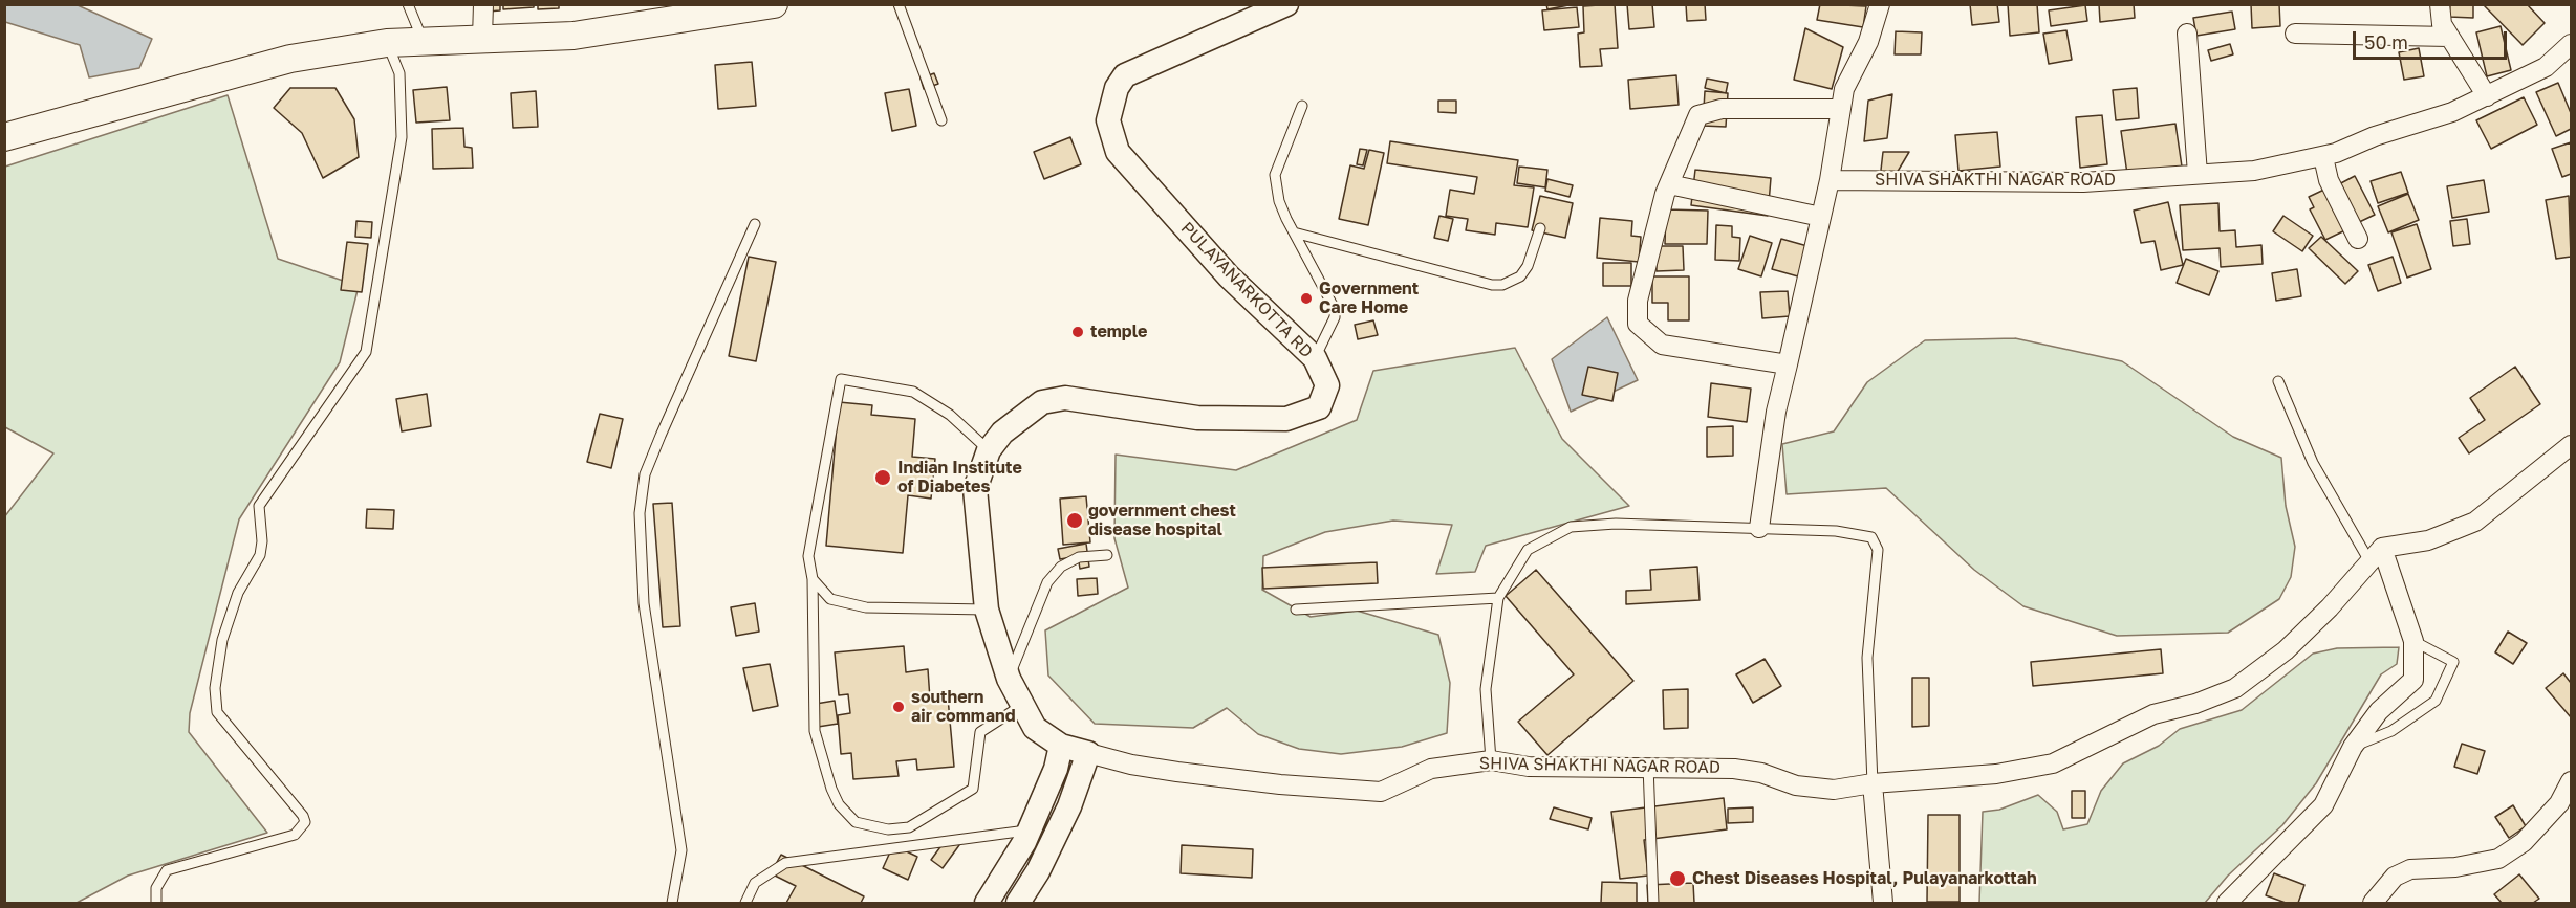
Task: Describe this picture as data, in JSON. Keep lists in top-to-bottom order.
{
  "streets": {
    "street": ["SHIVA SHAKTHI NAGAR ROAD", "PULAYANARKOTTA RD"]
  },
  "crossings": [
    ["SHIVA SHAKTHI NAGAR ROAD", "PULAYANARKOTTA RD"]
  ],
  "places": [
    "Government Care Home",
    "temple",
    "Indian Institute of Diabetes",
    "government chest disease hospital",
    "southern air command",
    "Chest Diseases Hospital, Pulayanarkottah"
  ],
  "scale_bar": "50 m"
}
